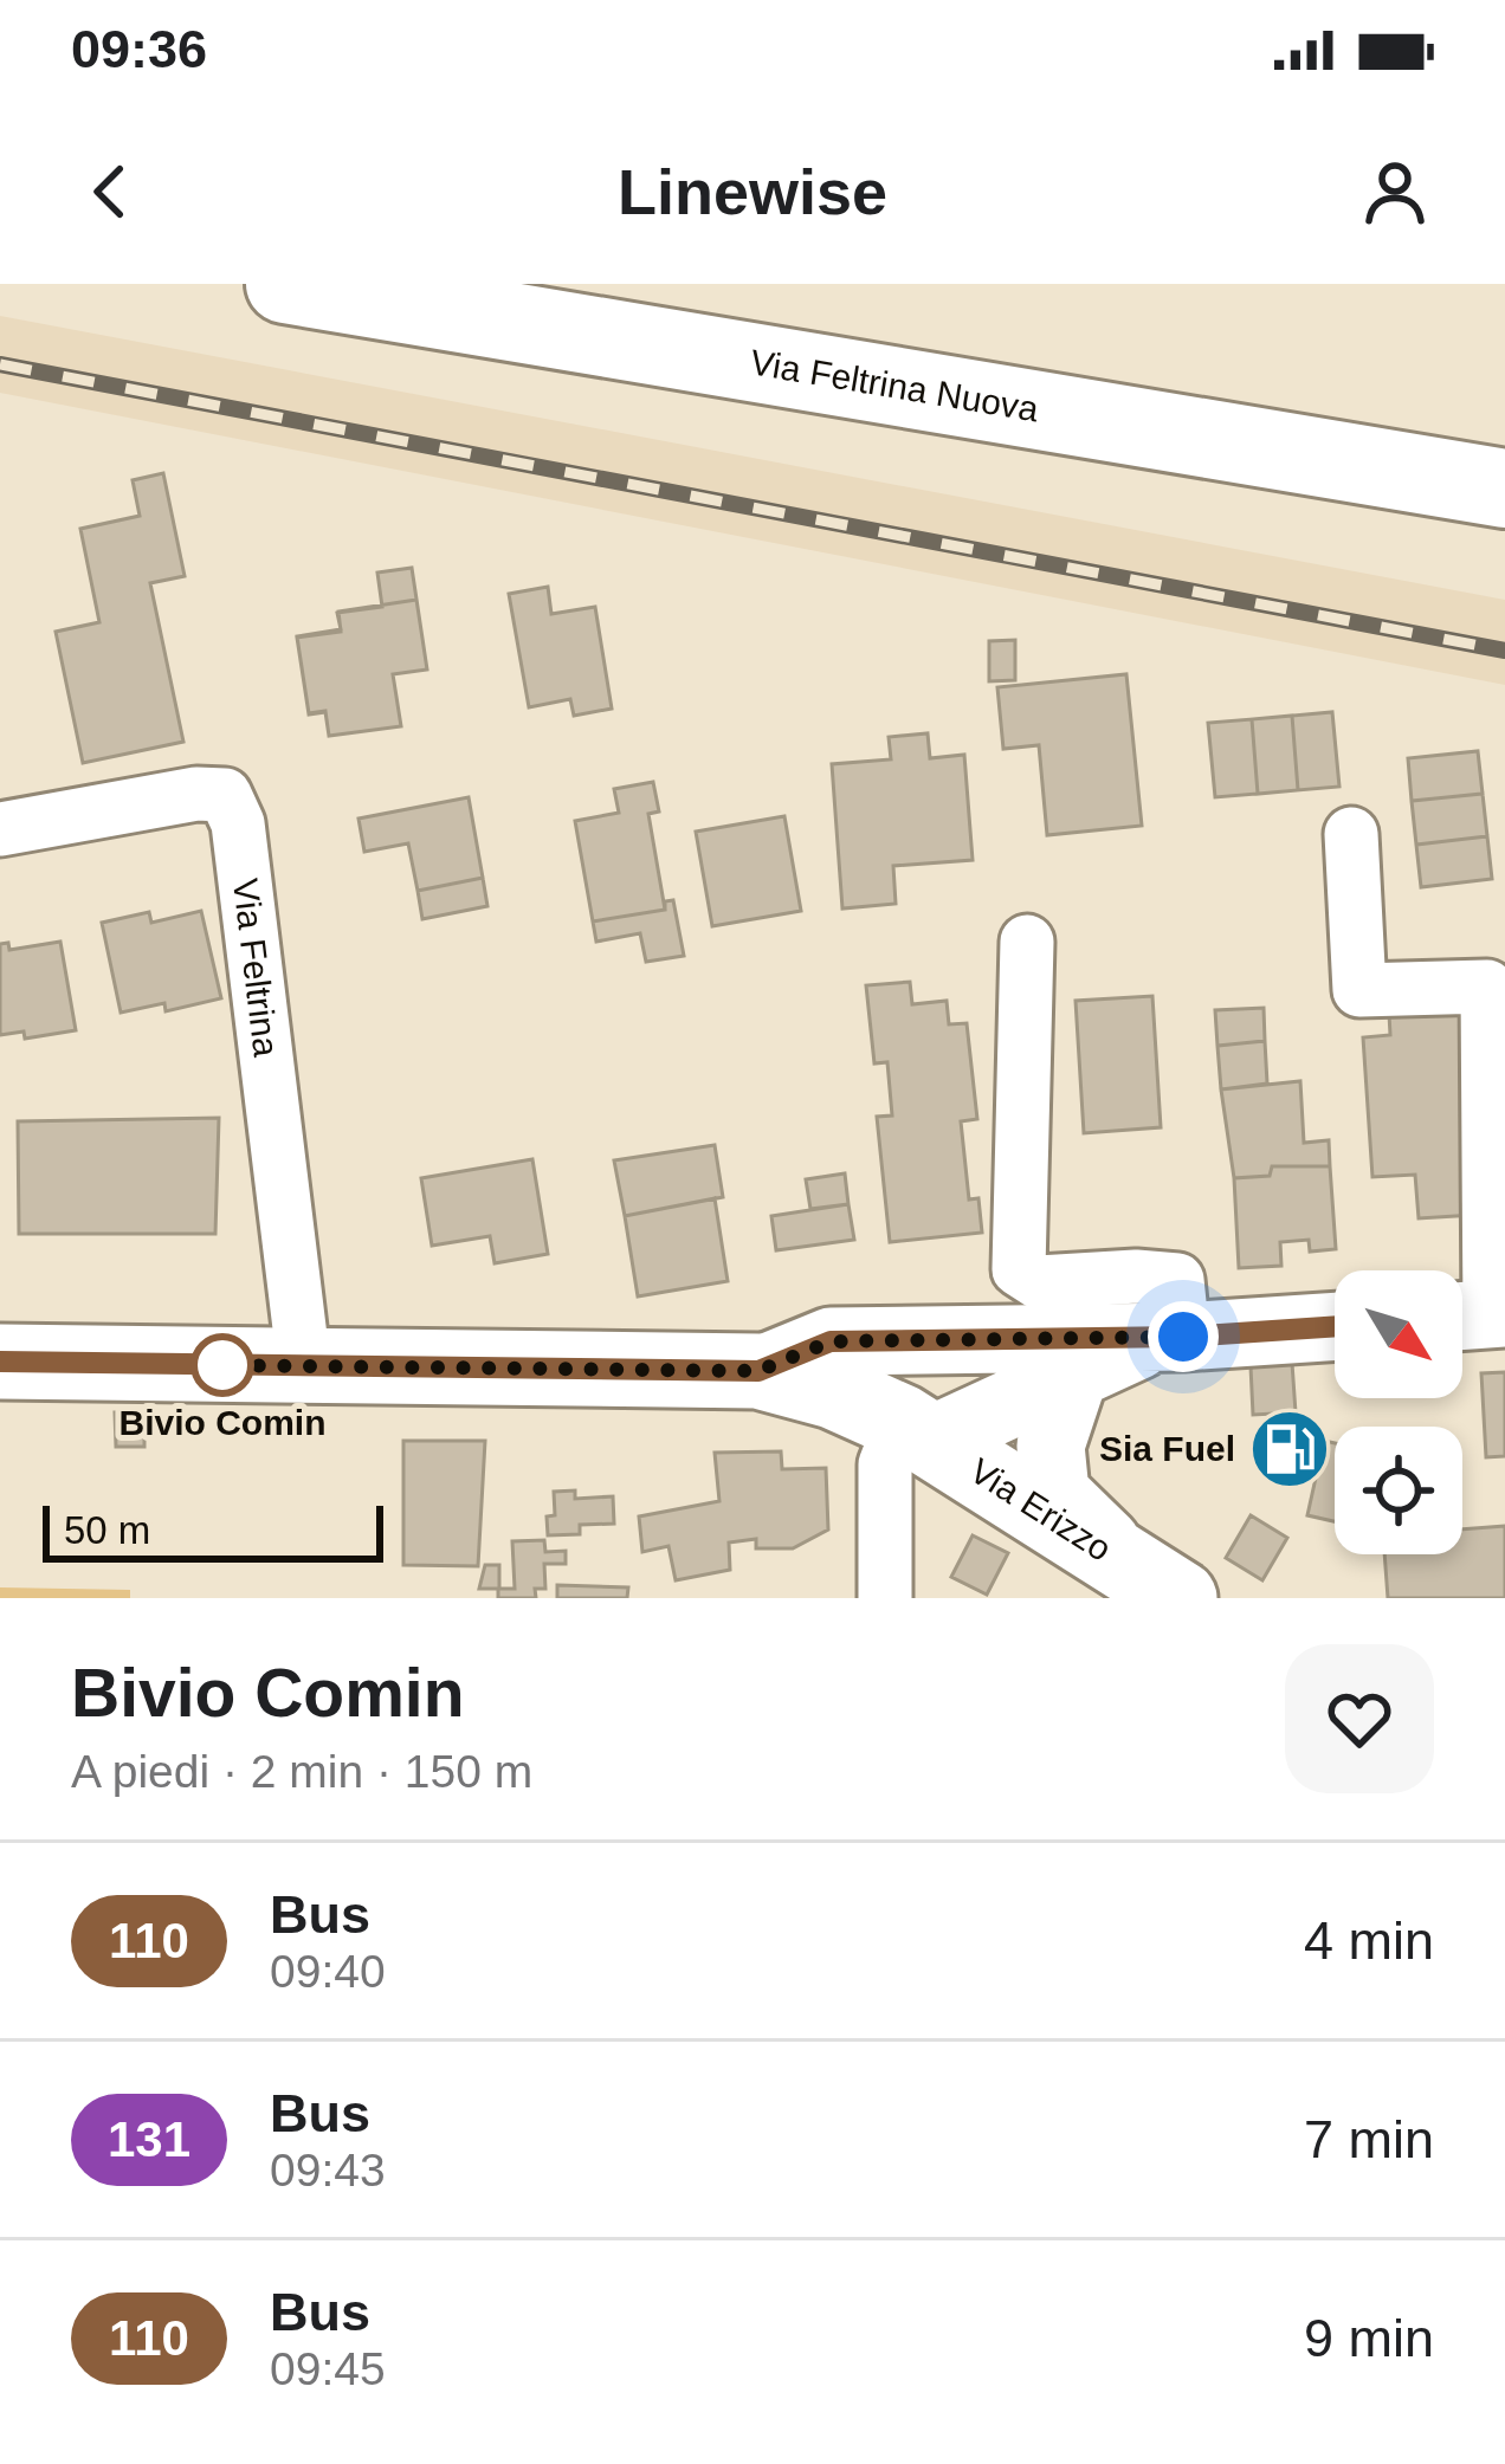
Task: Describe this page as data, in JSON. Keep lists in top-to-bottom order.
{
  "streets": {
    "main road": ["Via Feltrina Nuova", "Via Erizzo"],
    "street": ["Via Feltrina"]
  },
  "crossings": [
    ["Via Feltrina", "Via Erizzo"]
  ],
  "places": {
    "other": ["Bivio Comin"],
    "fuel station": ["Sia Fuel"]
  },
  "lines": ["bus line 110"],
  "scale_bar": "50 m",
  "north": "bottom right",
  "page": {
    "status": "09:36",
    "header": "Linewise",
    "scale": "50 m",
    "heading": ["Bivio Comin", "A piedi · 2 min · 150 m"],
    "list": [
      {
        "mark": "110",
        "name": "Bus",
        "note": "09:40",
        "value": "4 min"
      },
      {
        "mark": "131",
        "name": "Bus",
        "note": "09:43",
        "value": "7 min"
      },
      {
        "mark": "110",
        "name": "Bus",
        "note": "09:45",
        "value": "9 min"
      }
    ]
  }
}
